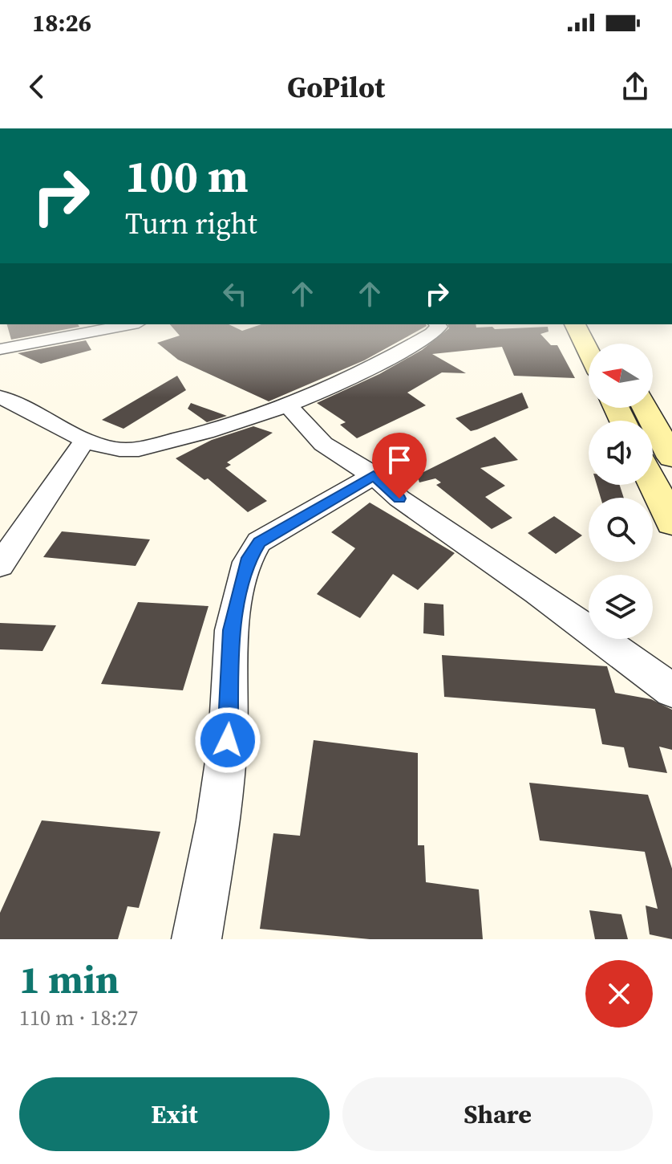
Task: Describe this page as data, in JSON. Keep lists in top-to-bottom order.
{
  "north": "left",
  "page": {
    "status": "18:26",
    "header": "GoPilot",
    "turn": ["100 m", "Turn right"],
    "heading": ["1 min", "110 m · 18:27"],
    "buttons": ["Exit", "Share"]
  }
}
